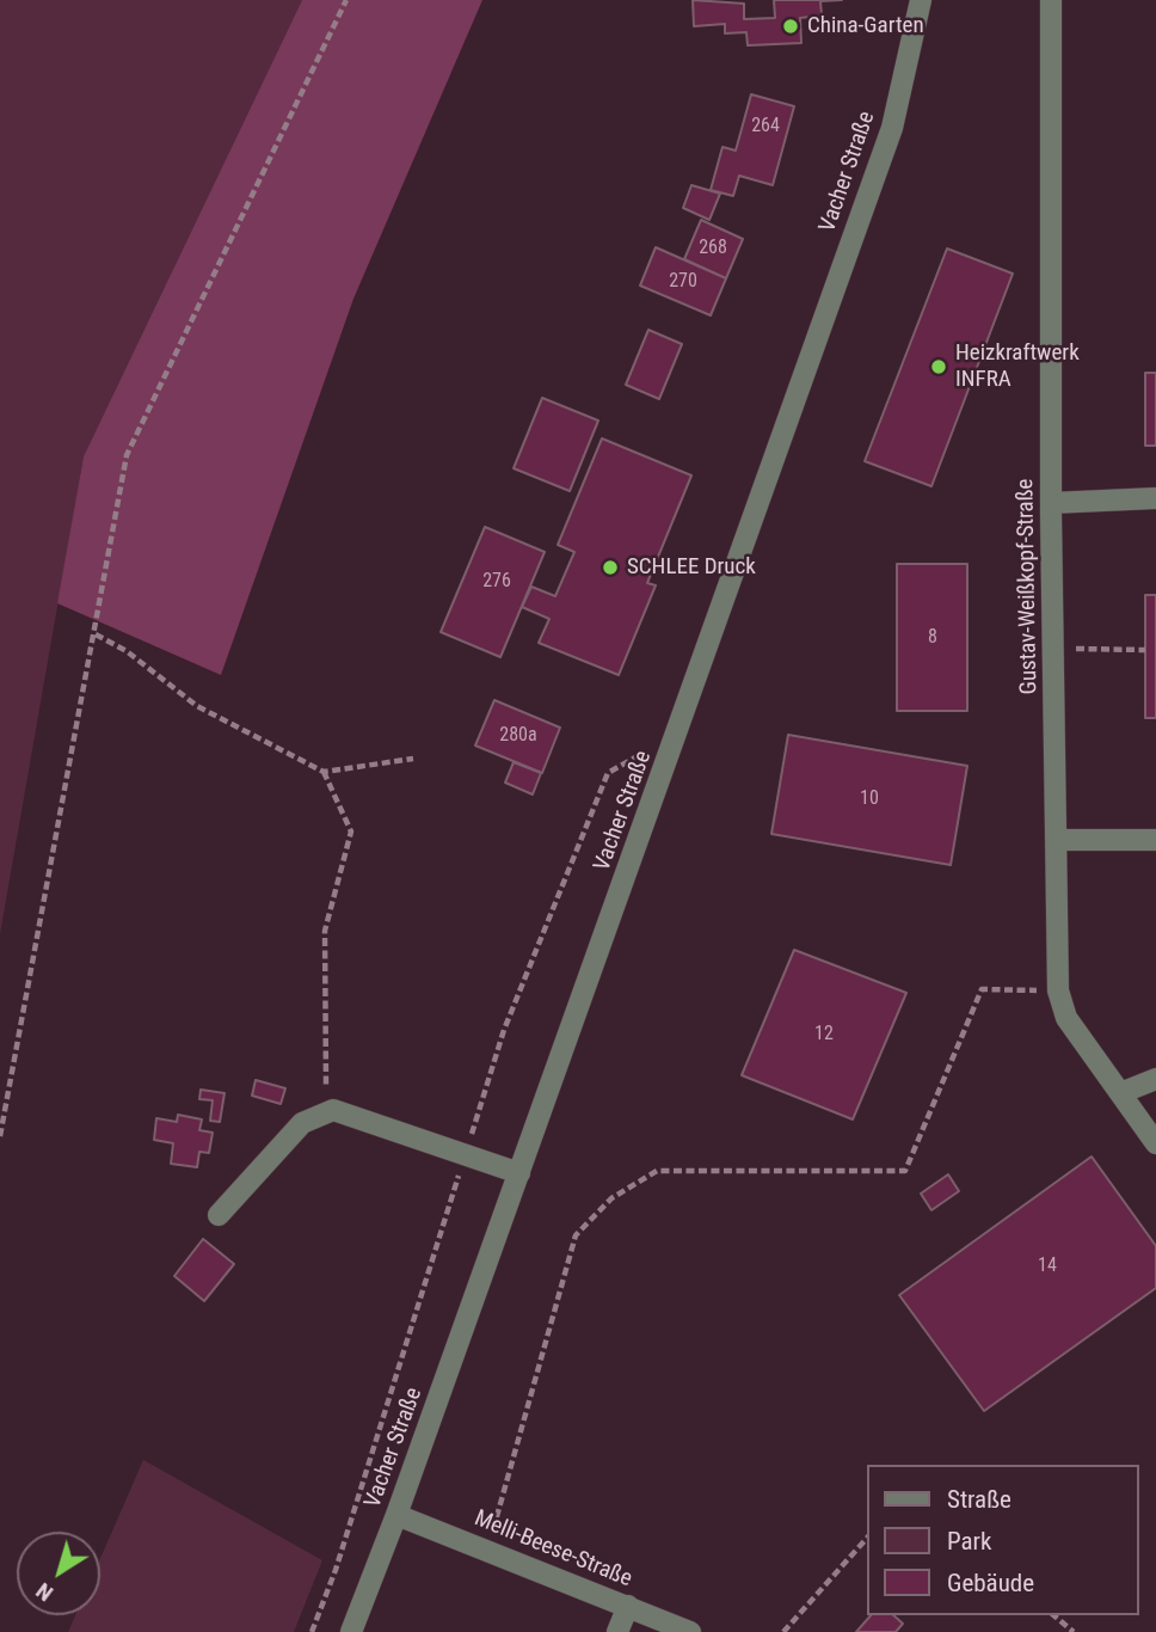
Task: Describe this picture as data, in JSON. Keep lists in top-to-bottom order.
{
  "streets": {
    "street": ["Vacher Straße", "Gustav-Weißkopf-Straße", "Melli-Beese-Straße"]
  },
  "crossings": [
    ["Vacher Straße", "Melli-Beese-Straße"]
  ],
  "places": ["China-Garten", "Heizkraftwerk INFRA", "SCHLEE Druck"],
  "house_numbers": [
    "264",
    "268",
    "270",
    "276",
    "8",
    "280a",
    "10",
    "12",
    "14"
  ],
  "legend": ["Straße", "Park", "Gebäude"],
  "north": "bottom left"
}
